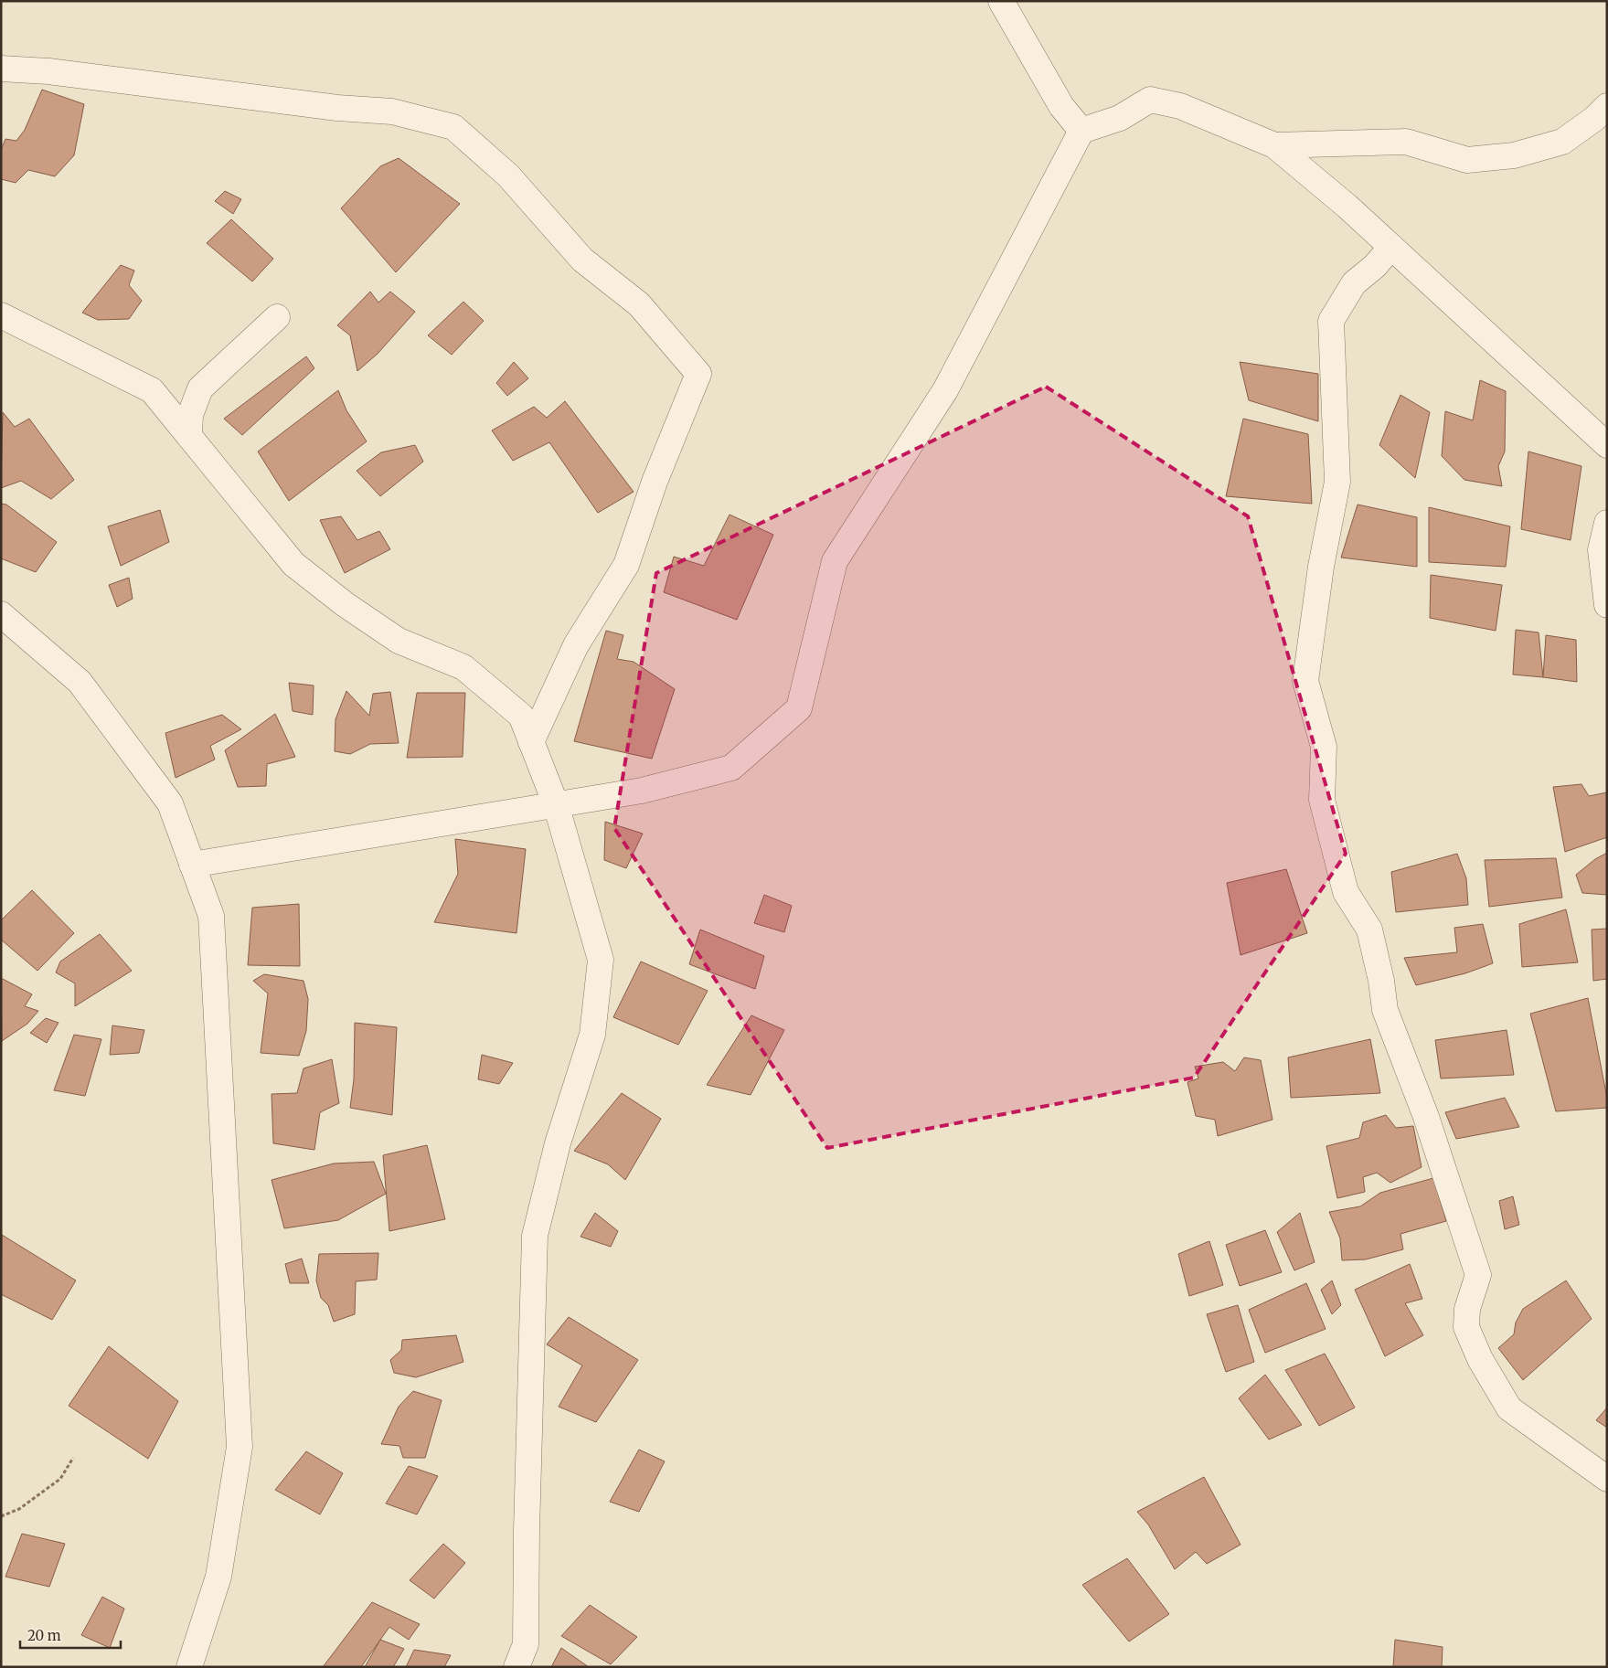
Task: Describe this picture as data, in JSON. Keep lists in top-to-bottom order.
{
  "scale_bar": "20 m"
}
